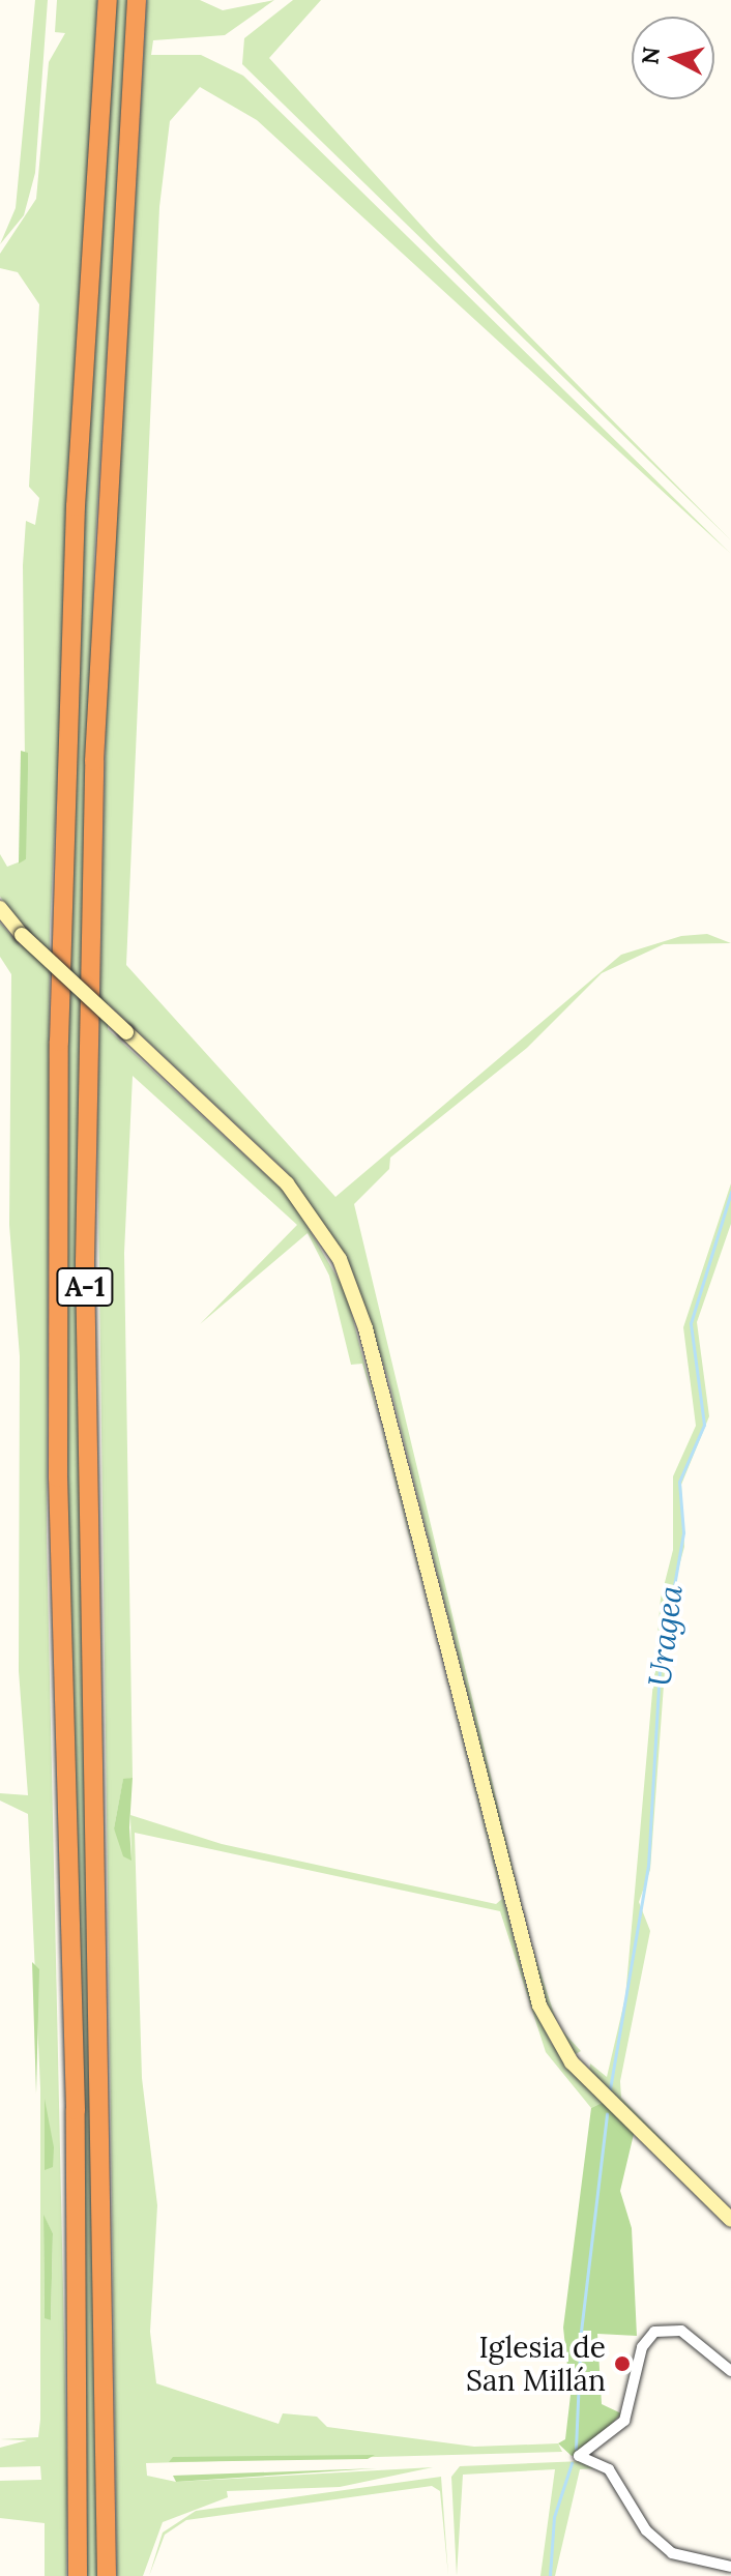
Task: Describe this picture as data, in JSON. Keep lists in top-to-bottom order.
{
  "streets": {
    "highway": ["A-1"]
  },
  "water": ["Uragea"],
  "places": ["Iglesia de San Millán"],
  "north": "left"
}
